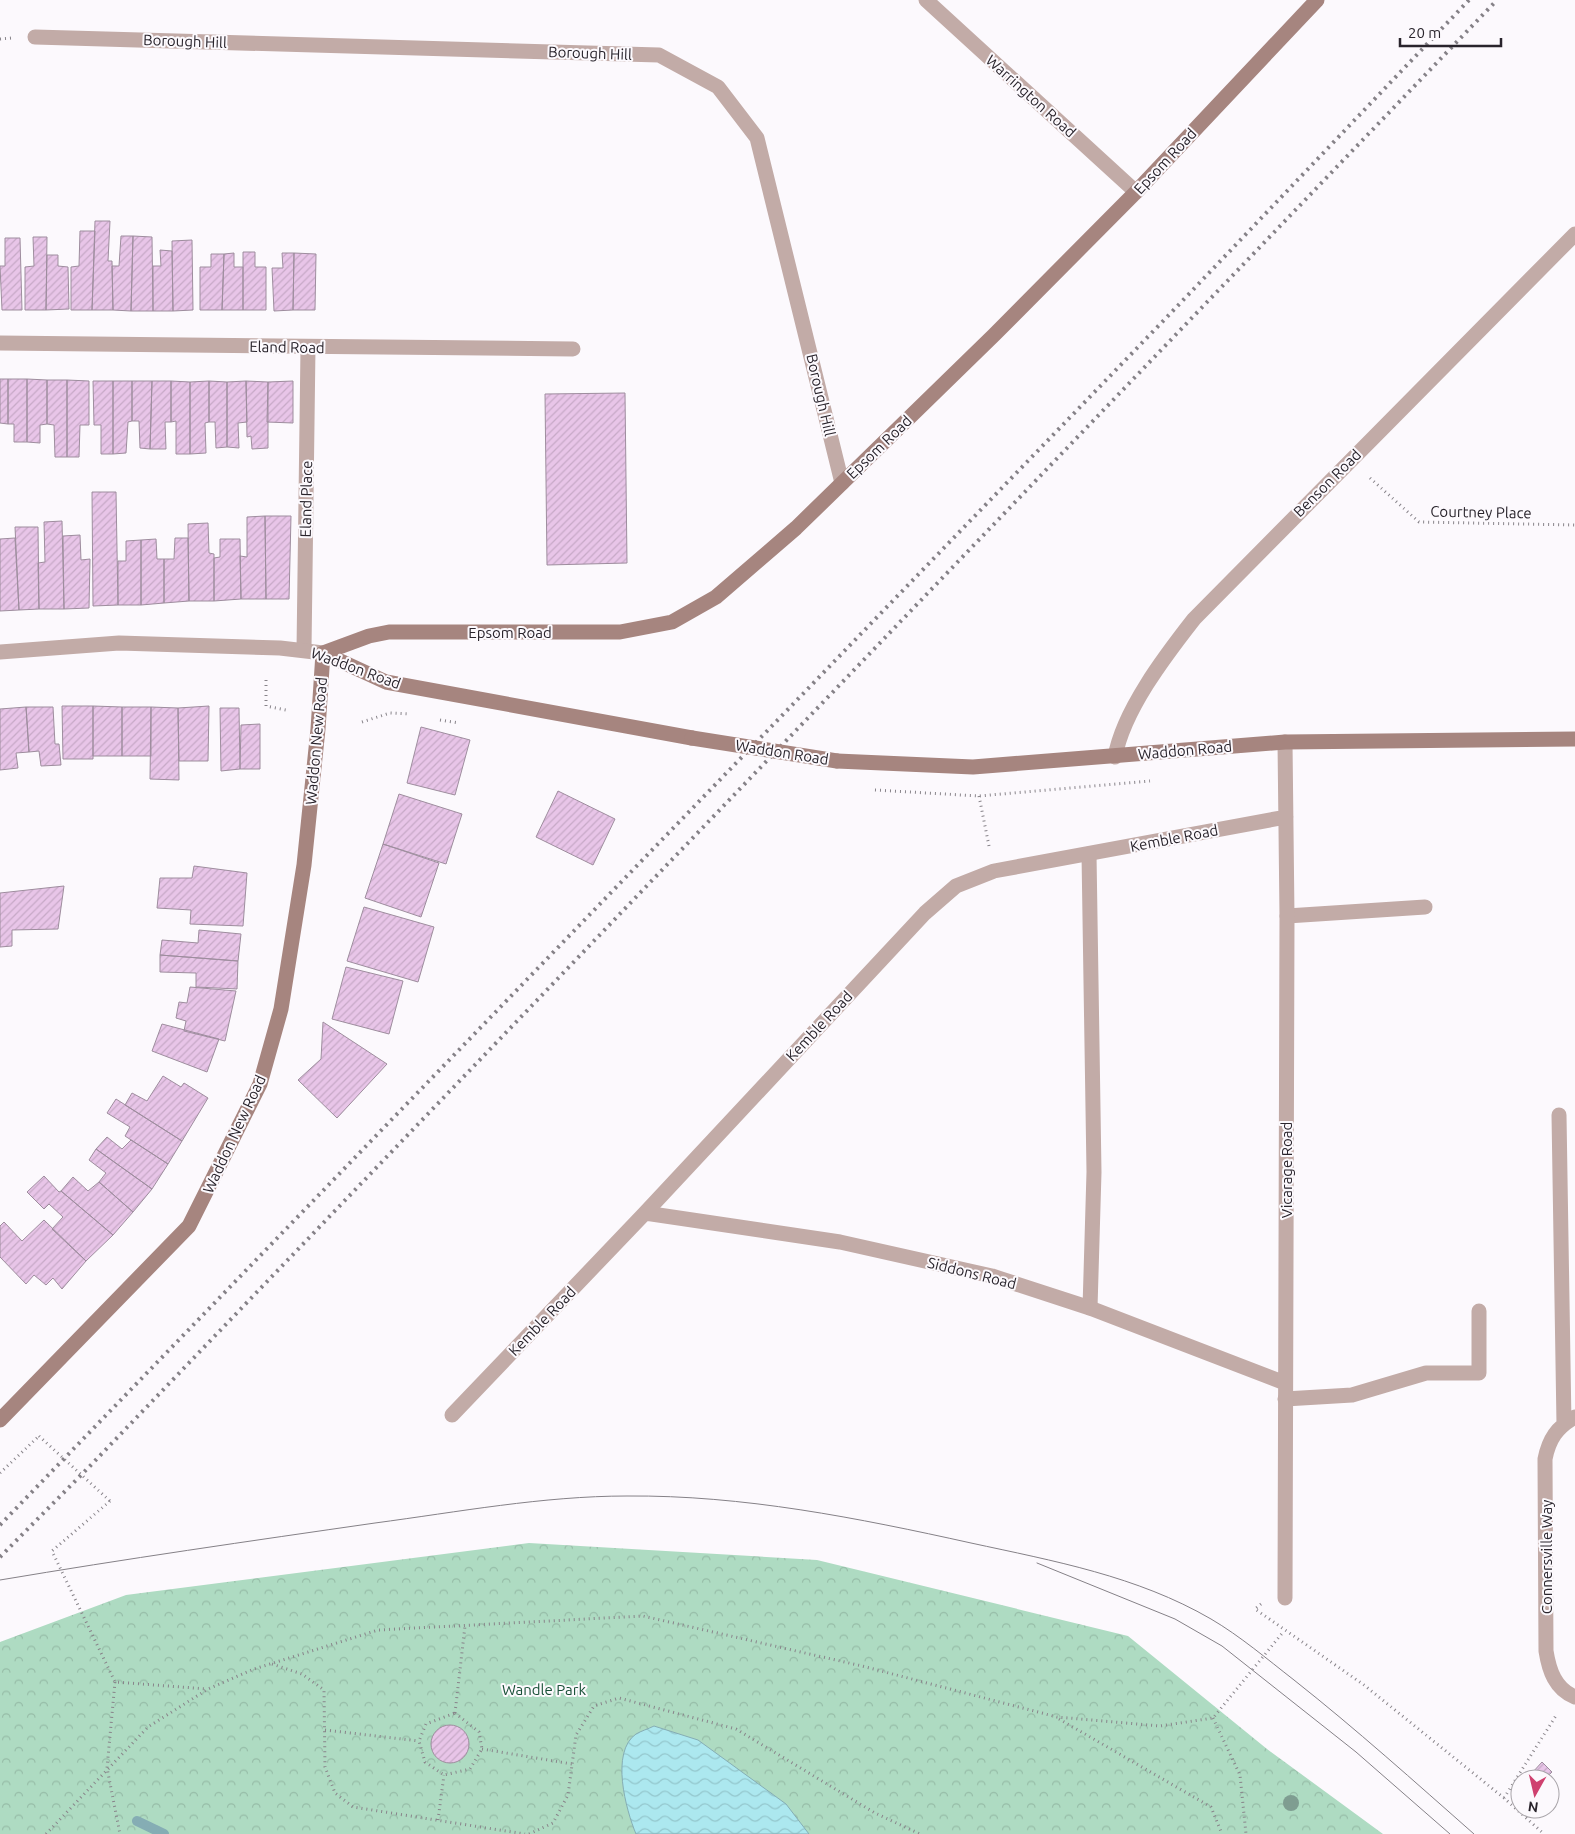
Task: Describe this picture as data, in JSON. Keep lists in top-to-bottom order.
{
  "streets": {
    "street": [
      "Borough Hill",
      "Warrington Road",
      "Epsom Road",
      "Eland Road",
      "Benson Road",
      "Eland Place",
      "Waddon Road",
      "Waddon New Road",
      "Kemble Road",
      "Vicarage Road",
      "Siddons Road",
      "Connersville Way"
    ],
    "path": ["Courtney Place"]
  },
  "crossings": [
    ["Borough Hill", "Epsom Road"],
    ["Warrington Road", "Epsom Road"],
    ["Epsom Road", "Waddon Road"],
    ["Epsom Road", "Waddon New Road"],
    ["Eland Road", "Eland Place"],
    ["Benson Road", "Courtney Place"],
    ["Benson Road", "Waddon Road"],
    ["Eland Place", "Waddon Road"],
    ["Waddon Road", "Waddon New Road"],
    ["Waddon Road", "Vicarage Road"],
    ["Kemble Road", "Vicarage Road"],
    ["Kemble Road", "Siddons Road"],
    ["Vicarage Road", "Siddons Road"]
  ],
  "parks": ["Wandle Park"],
  "scale_bar": "20 m",
  "north": "bottom"
}
